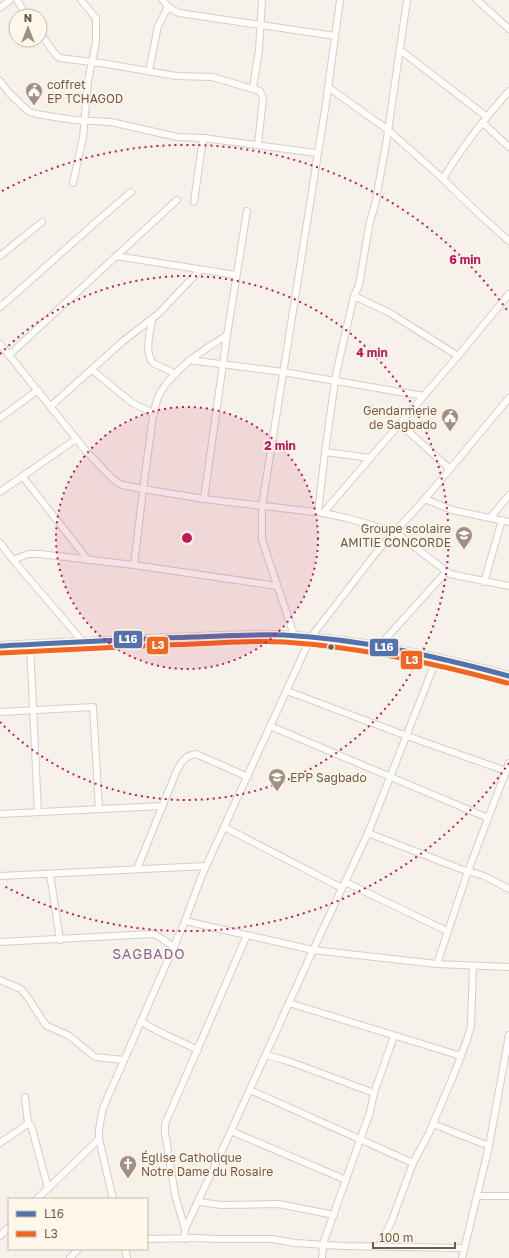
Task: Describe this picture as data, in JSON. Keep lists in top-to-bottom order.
{
  "districts": ["SAGBADO"],
  "places": {
    "public building": ["coffret EP TCHAGOD", "Gendarmerie de Sagbado"],
    "school or university": ["Groupe scolaire AMITIE CONCORDE", "EPP Sagbado"],
    "church": ["Église Catholique Notre Dame du Rosaire"]
  },
  "lines": ["transit line L16", "transit line L3"],
  "legend": ["L16", "L3"],
  "scale_bar": "100 m",
  "north": "top",
  "rings": ["6 min", "4 min", "2 min"]
}
